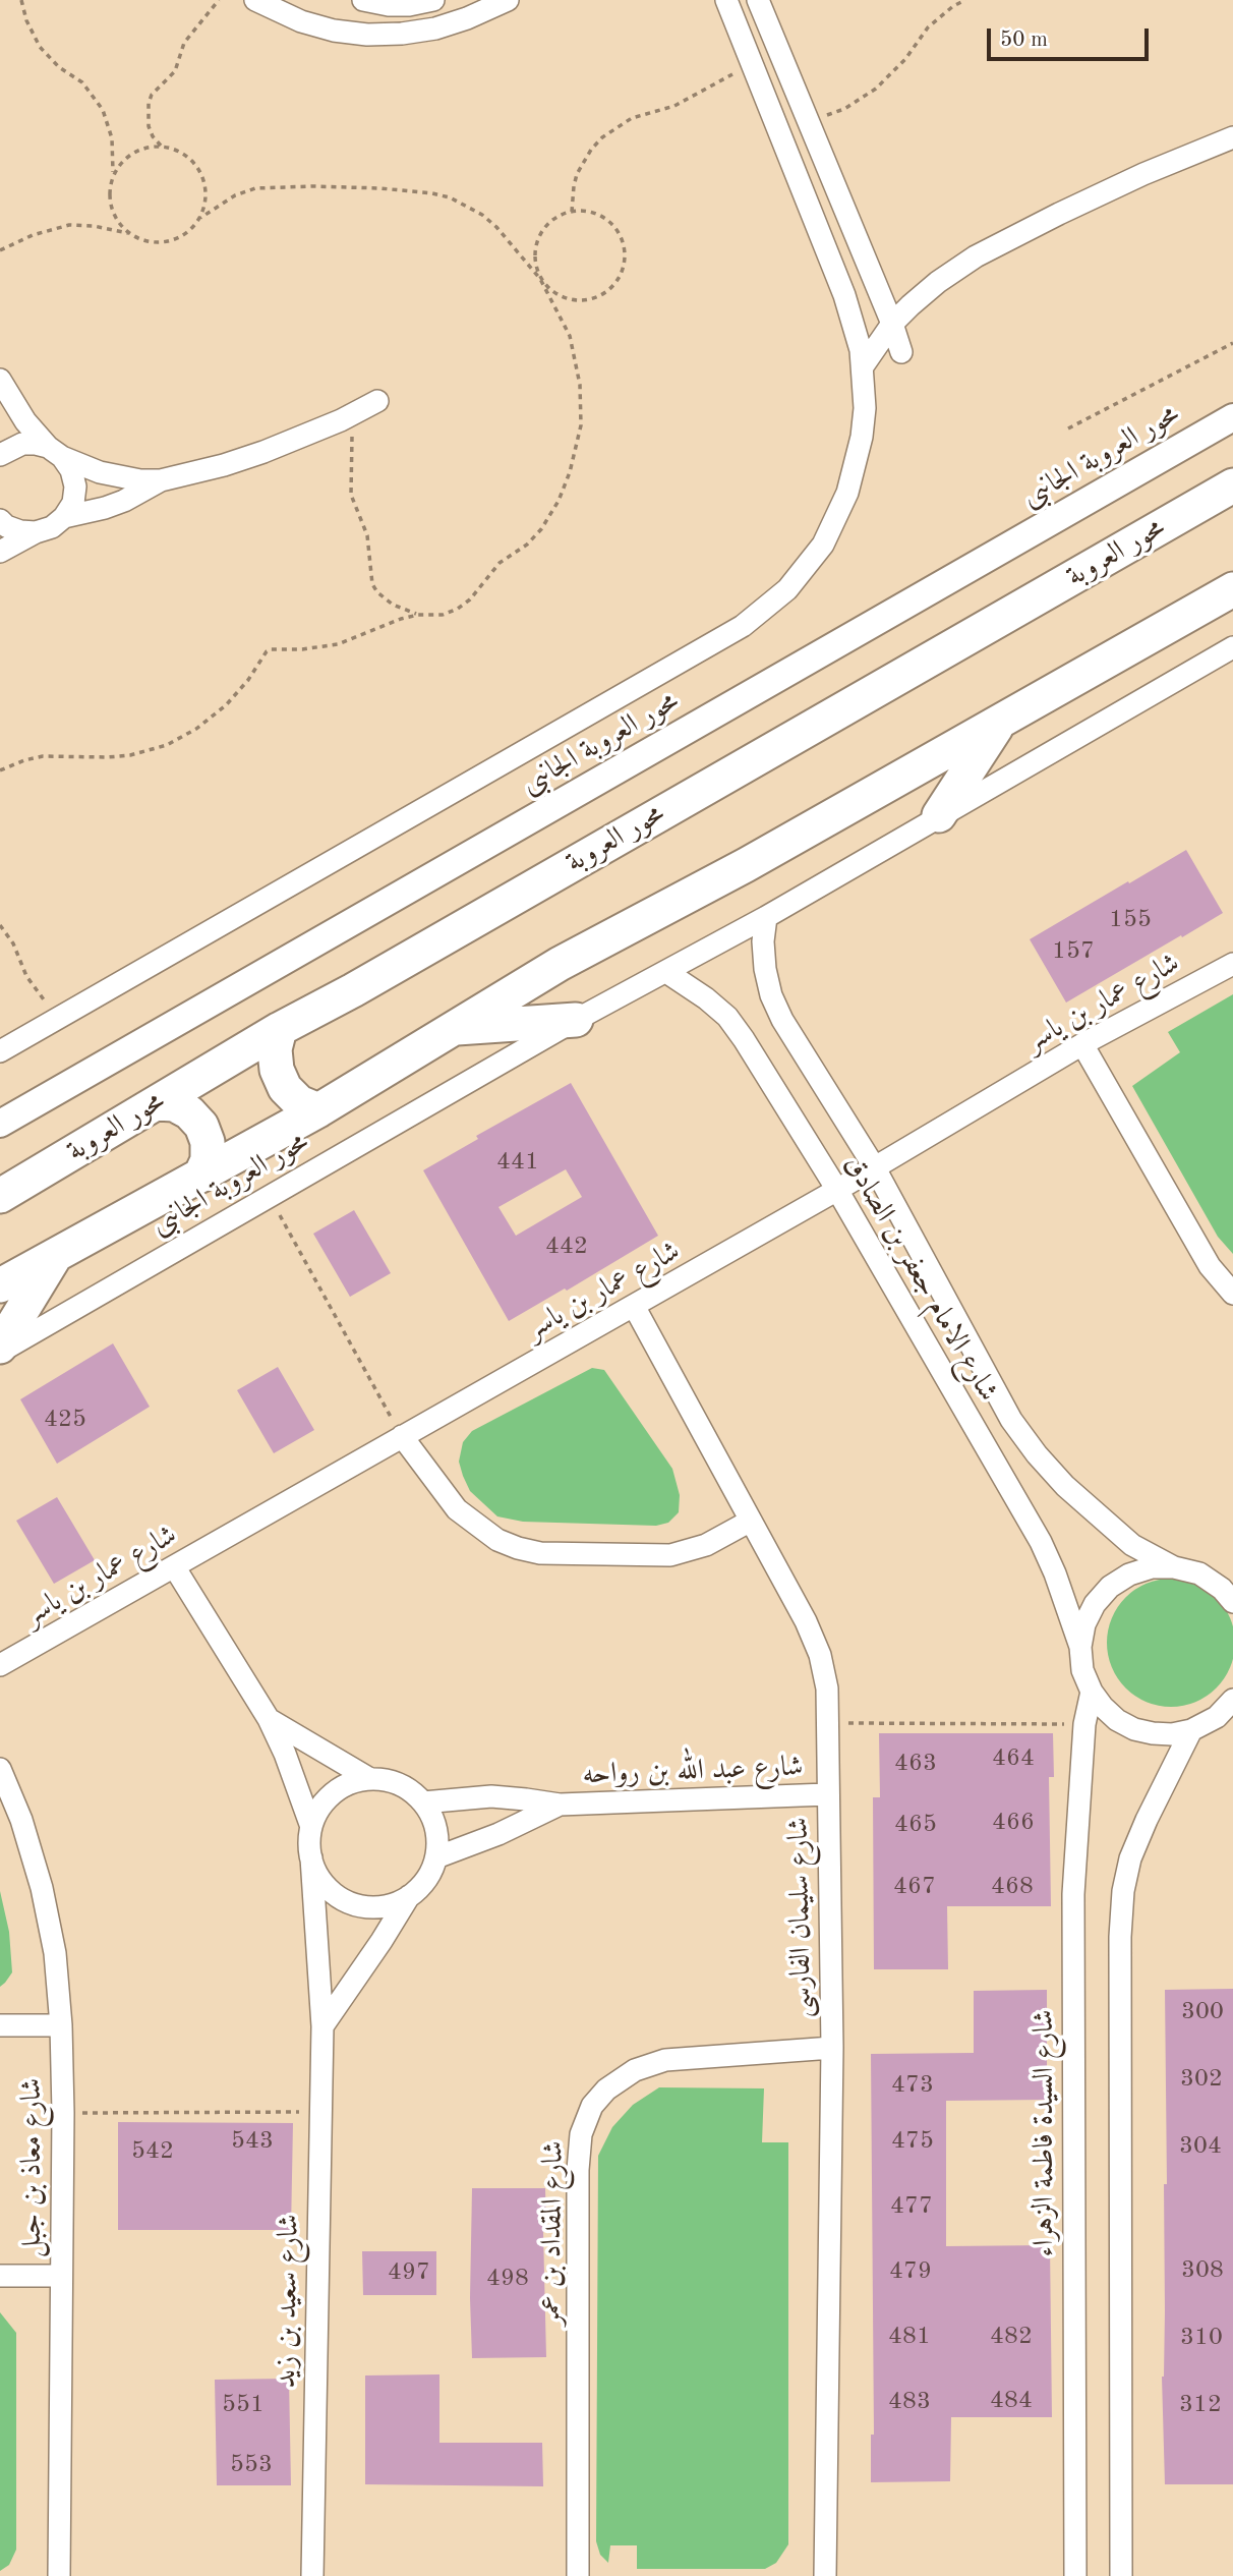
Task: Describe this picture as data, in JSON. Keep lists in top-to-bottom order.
{
  "streets": {
    "main road": ["محور العروبة"],
    "street": [
      "محور العروبة الجانبى",
      "شارع عمار بن ياسر",
      "شارع الامام جعفر بن الصادق",
      "شارع عبد الله بن رواحه",
      "شارع سليمان الفارسى",
      "شارع السيدة فاطمة الزهراء",
      "شارع معاذ بن جبل",
      "شارع المقداد بن عمر",
      "شارع سعيد بن زيد"
    ]
  },
  "crossings": [
    ["محور العروبة الجانبى", "شارع الامام جعفر بن الصادق"],
    ["شارع عمار بن ياسر", "شارع الامام جعفر بن الصادق"],
    ["شارع عمار بن ياسر", "شارع سليمان الفارسى"],
    ["شارع الامام جعفر بن الصادق", "شارع السيدة فاطمة الزهراء"],
    ["شارع عبد الله بن رواحه", "شارع سليمان الفارسى"],
    ["شارع عبد الله بن رواحه", "شارع سعيد بن زيد"],
    ["شارع سليمان الفارسى", "شارع المقداد بن عمر"]
  ],
  "house_numbers": [
    "155",
    "157",
    "441",
    "442",
    "425",
    "464",
    "463",
    "466",
    "465",
    "467",
    "468",
    "300",
    "302",
    "473",
    "543",
    "475",
    "304",
    "542",
    "477",
    "308",
    "479",
    "497",
    "498",
    "481",
    "482",
    "310",
    "484",
    "483",
    "551",
    "312",
    "553"
  ],
  "scale_bar": "50 m"
}
